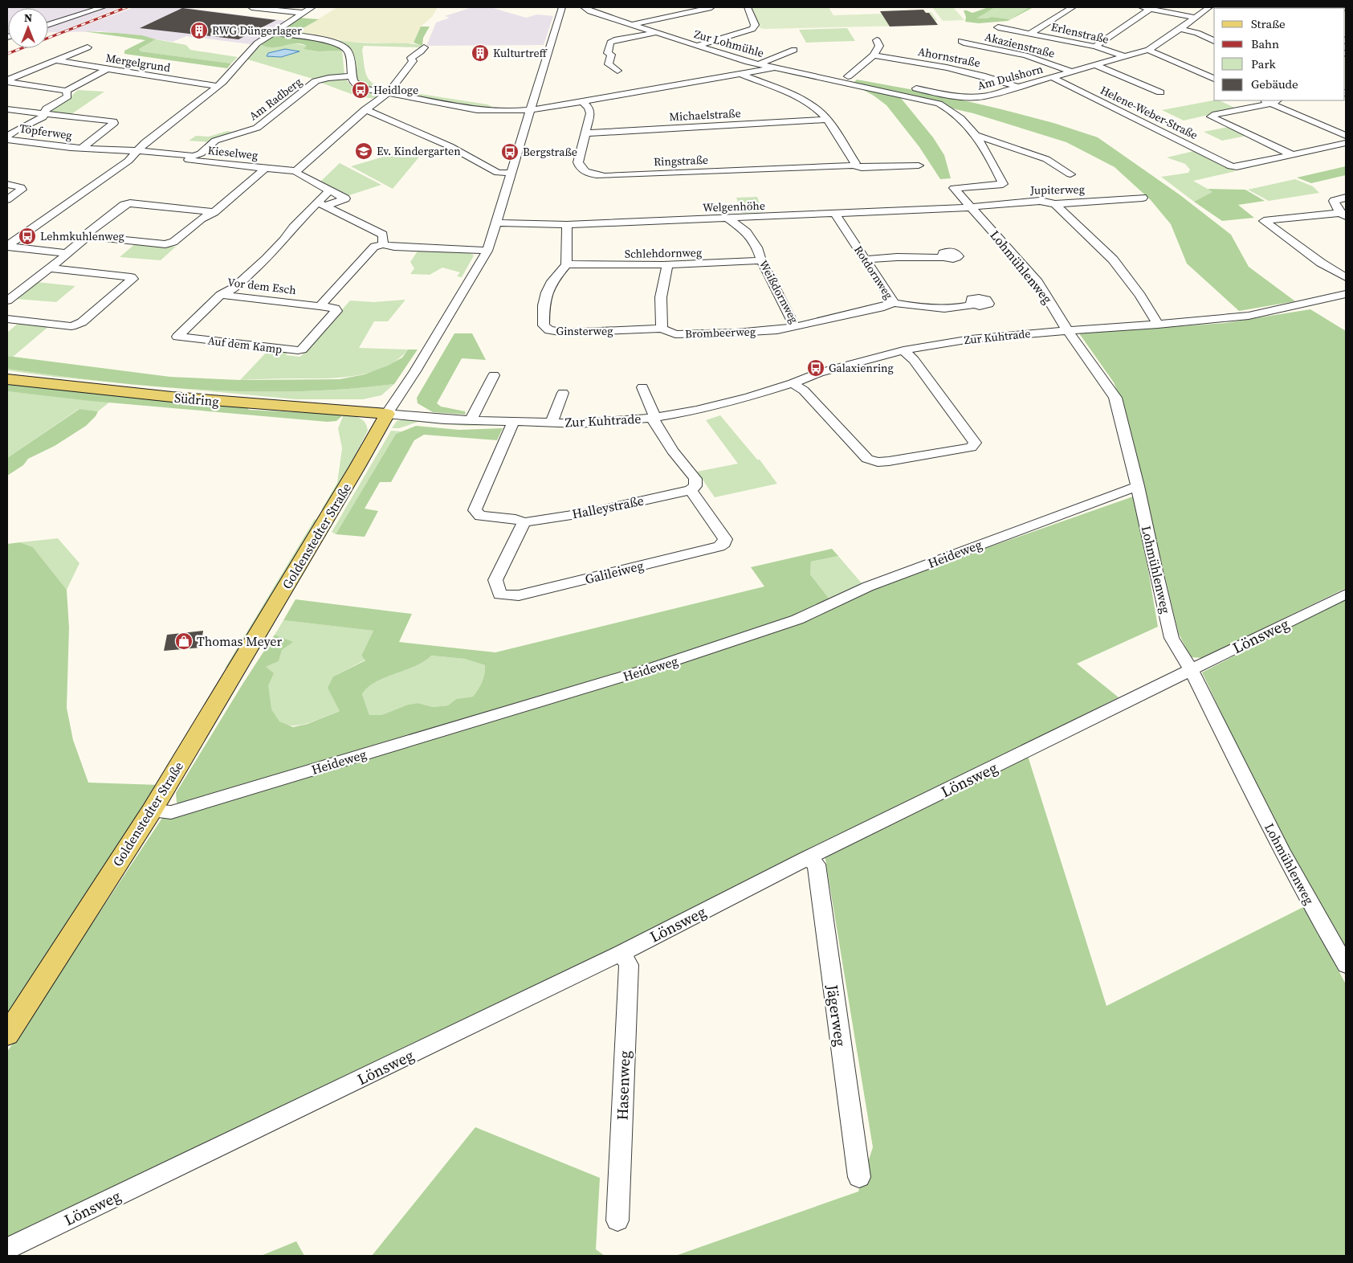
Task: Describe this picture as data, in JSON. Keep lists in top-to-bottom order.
{
  "streets": {
    "main road": ["Südring", "Goldenstedter Straße"],
    "street": [
      "Erlenstraße",
      "Zur Lohmühle",
      "Akazienstraße",
      "Ahornstraße",
      "Mergelgrund",
      "Am Dulshorn",
      "Am Radberg",
      "Helene-Weber-Straße",
      "Michaelstraße",
      "Töpferweg",
      "Kieselweg",
      "Ringstraße",
      "Jupiterweg",
      "Welgenhöhe",
      "Schlehdornweg",
      "Lohmühlenweg",
      "Rotdornweg",
      "Vor dem Esch",
      "Weißdornweg",
      "Ginsterweg",
      "Brombeerweg",
      "Zur Kuhtrade",
      "Auf dem Kamp",
      "Halleystraße",
      "Heideweg",
      "Galileiweg",
      "Lönsweg",
      "Jägerweg",
      "Hasenweg"
    ]
  },
  "crossings": [
    ["Erlenstraße", "Am Dulshorn"],
    ["Akazienstraße", "Am Dulshorn"],
    ["Ahornstraße", "Am Dulshorn"],
    ["Am Dulshorn", "Helene-Weber-Straße"],
    ["Am Radberg", "Kieselweg"],
    ["Michaelstraße", "Ringstraße"],
    ["Töpferweg", "Kieselweg"],
    ["Kieselweg", "Vor dem Esch"],
    ["Jupiterweg", "Welgenhöhe"],
    ["Jupiterweg", "Lohmühlenweg"],
    ["Welgenhöhe", "Lohmühlenweg"],
    ["Welgenhöhe", "Rotdornweg"],
    ["Welgenhöhe", "Weißdornweg"],
    ["Welgenhöhe", "Goldenstedter Straße"],
    ["Schlehdornweg", "Weißdornweg"],
    ["Schlehdornweg", "Ginsterweg"],
    ["Lohmühlenweg", "Zur Kuhtrade"],
    ["Lohmühlenweg", "Heideweg"],
    ["Lohmühlenweg", "Lönsweg"],
    ["Rotdornweg", "Weißdornweg"],
    ["Vor dem Esch", "Auf dem Kamp"],
    ["Weißdornweg", "Brombeerweg"],
    ["Ginsterweg", "Brombeerweg"],
    ["Zur Kuhtrade", "Südring"],
    ["Zur Kuhtrade", "Goldenstedter Straße"],
    ["Südring", "Goldenstedter Straße"],
    ["Halleystraße", "Galileiweg"],
    ["Goldenstedter Straße", "Heideweg"],
    ["Lönsweg", "Jägerweg"],
    ["Lönsweg", "Hasenweg"]
  ],
  "places": {
    "building": ["RWG Düngerlager", "Kulturtreff"],
    "bus stop": [
      "Heidloge",
      "Bergstraße",
      "Lehmkuhlenweg",
      "Galaxienring"
    ],
    "school or university": ["Ev. Kindergarten"],
    "shop": ["Thomas Meyer"]
  },
  "legend": [
    "Straße",
    "Bahn",
    "Park",
    "Gebäude"
  ],
  "north": "top"
}
